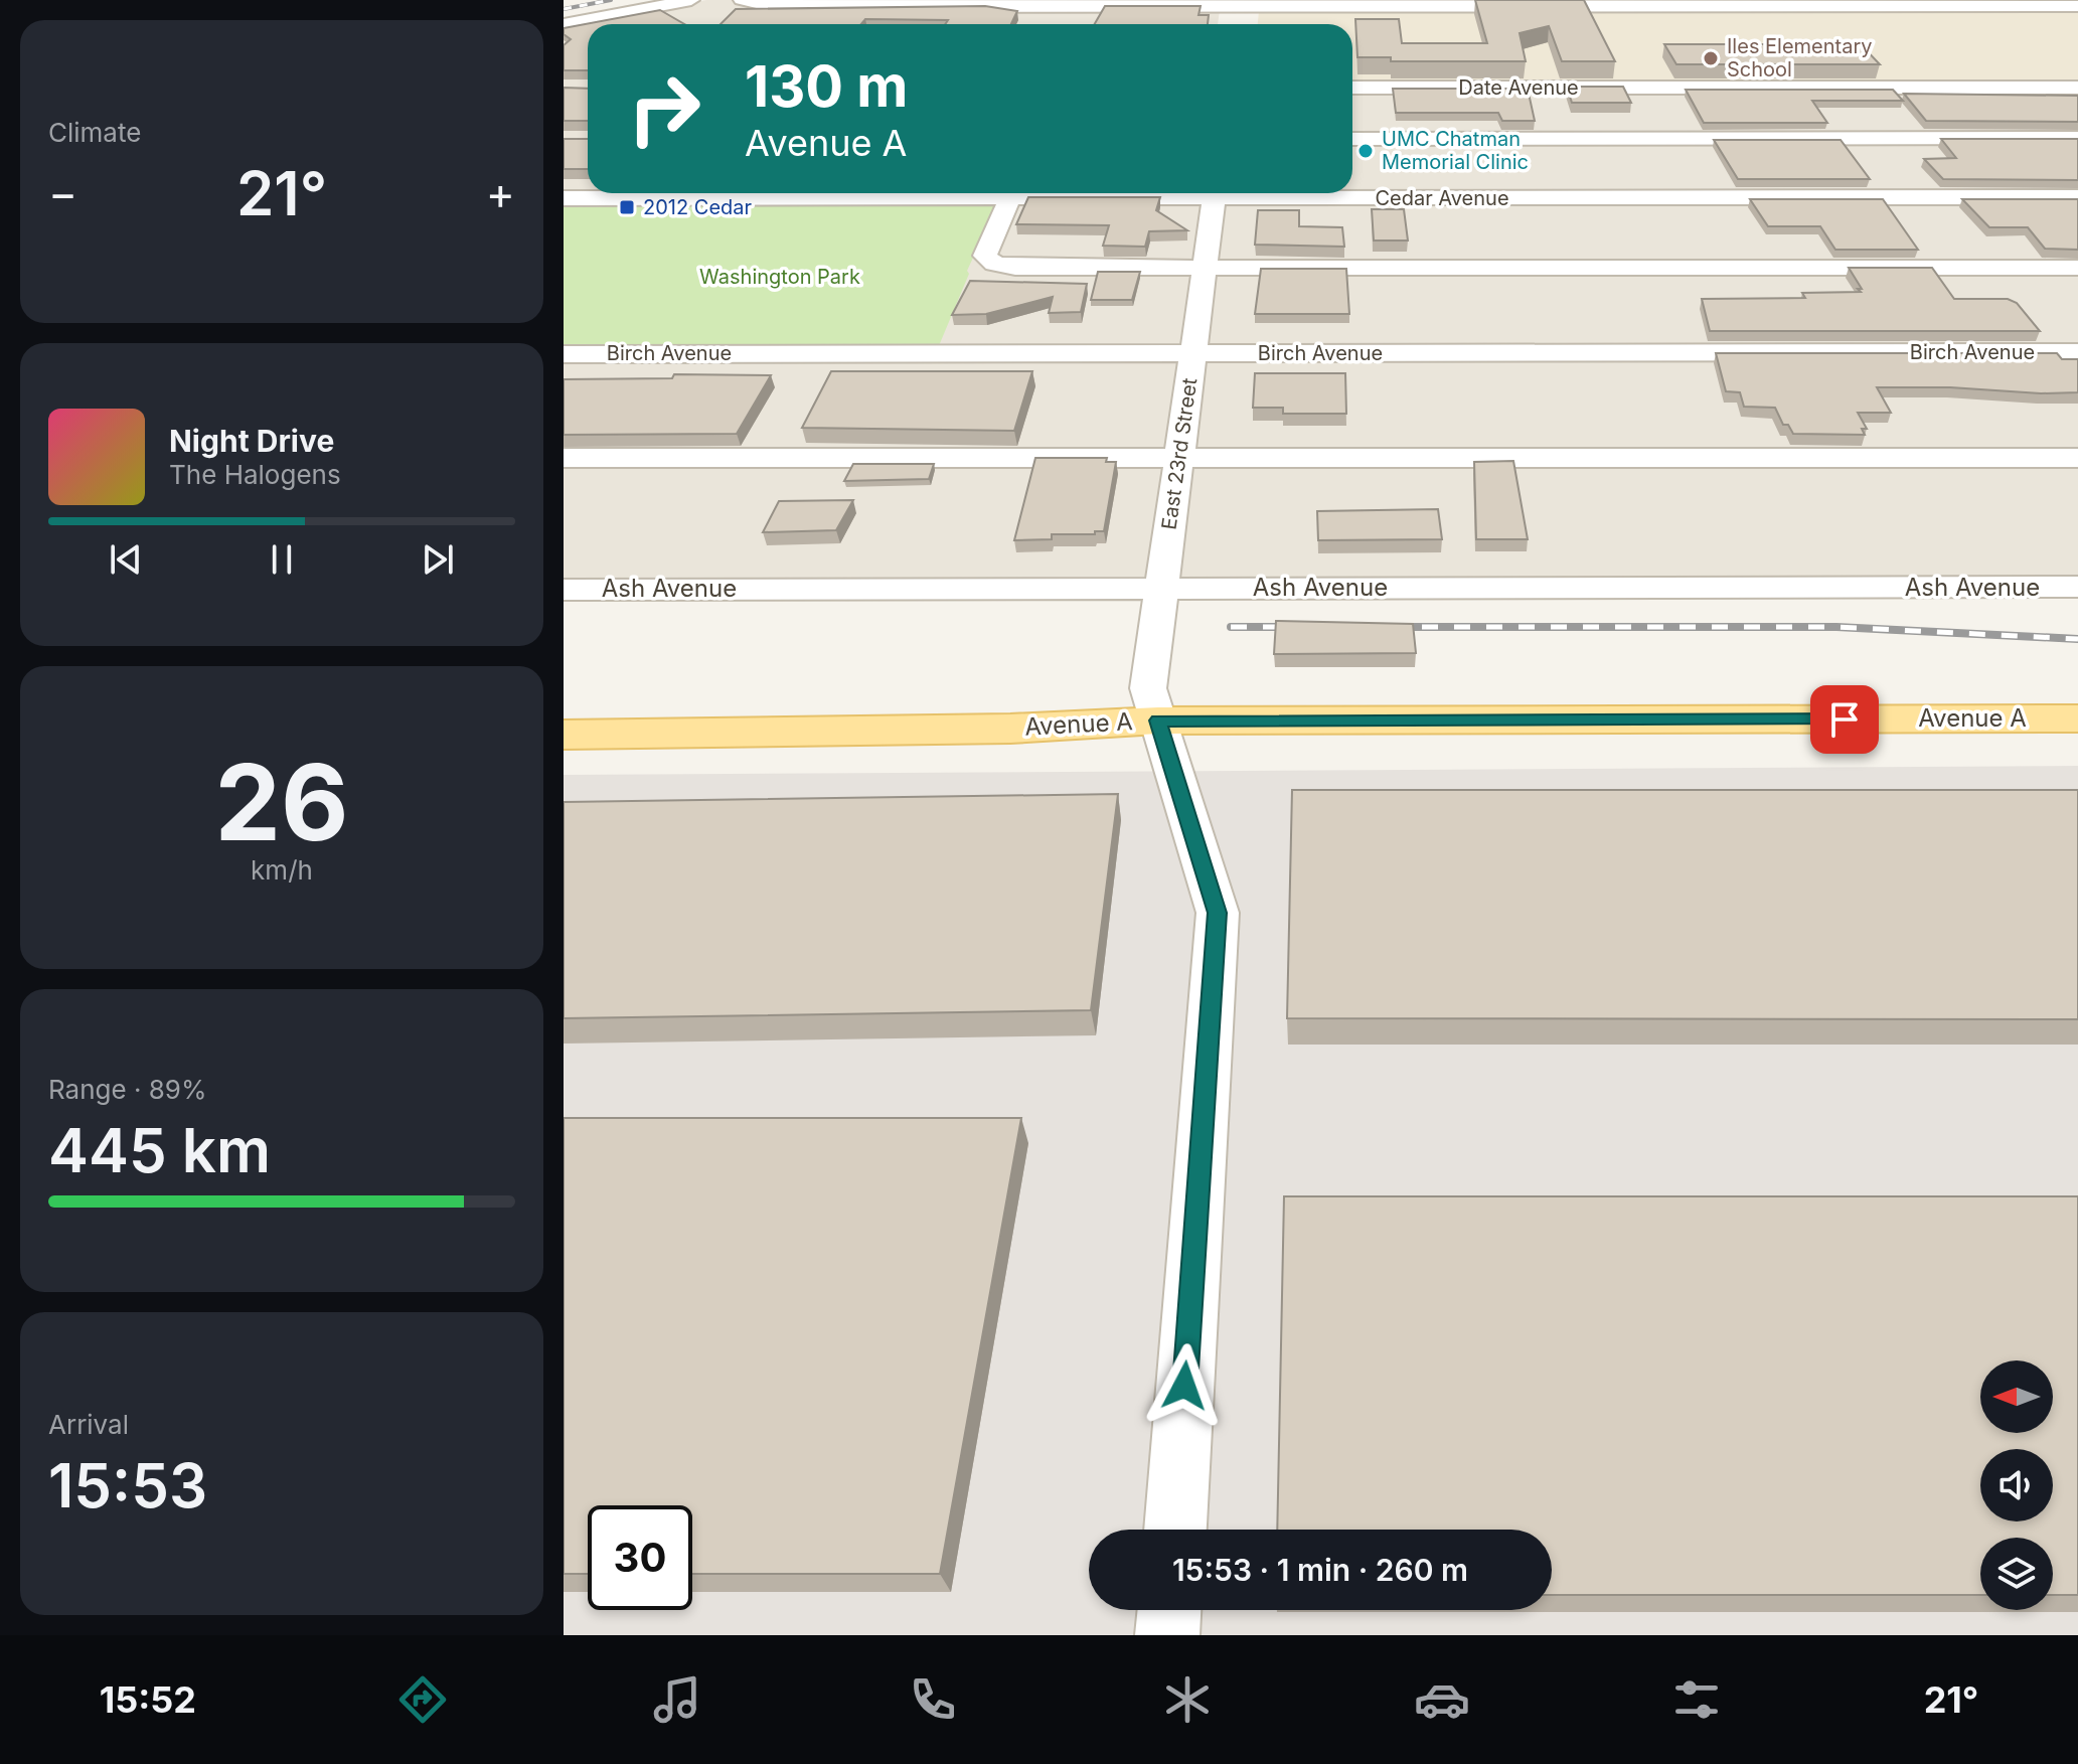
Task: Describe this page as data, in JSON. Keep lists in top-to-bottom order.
{
  "streets": {
    "main road": ["Avenue A"],
    "street": [
      "Date Avenue",
      "Cedar Avenue",
      "Birch Avenue",
      "East 23rd Street",
      "Ash Avenue"
    ]
  },
  "crossings": [
    ["Birch Avenue", "East 23rd Street"],
    ["East 23rd Street", "Ash Avenue"],
    ["East 23rd Street", "Avenue A"]
  ],
  "parks": ["Washington Park"],
  "places": {
    "other": ["Iles Elementary School", "UMC Chatman Memorial Clinic"],
    "transit": ["2012 Cedar"]
  },
  "north": "left",
  "page": {
    "tile": [
      "Climate",
      ["26", "km/h"],
      ["Range · 89%", "445 km"],
      ["Arrival", "15:53"]
    ],
    "turn": ["130 m", "Avenue A"],
    "heat": ["−", "21°", "+"],
    "song": ["Night Drive", "The Halogens"],
    "limit": "30",
    "trip": "15:53 · 1 min · 260 m",
    "tabs": ["15:52", "21°"]
  }
}
